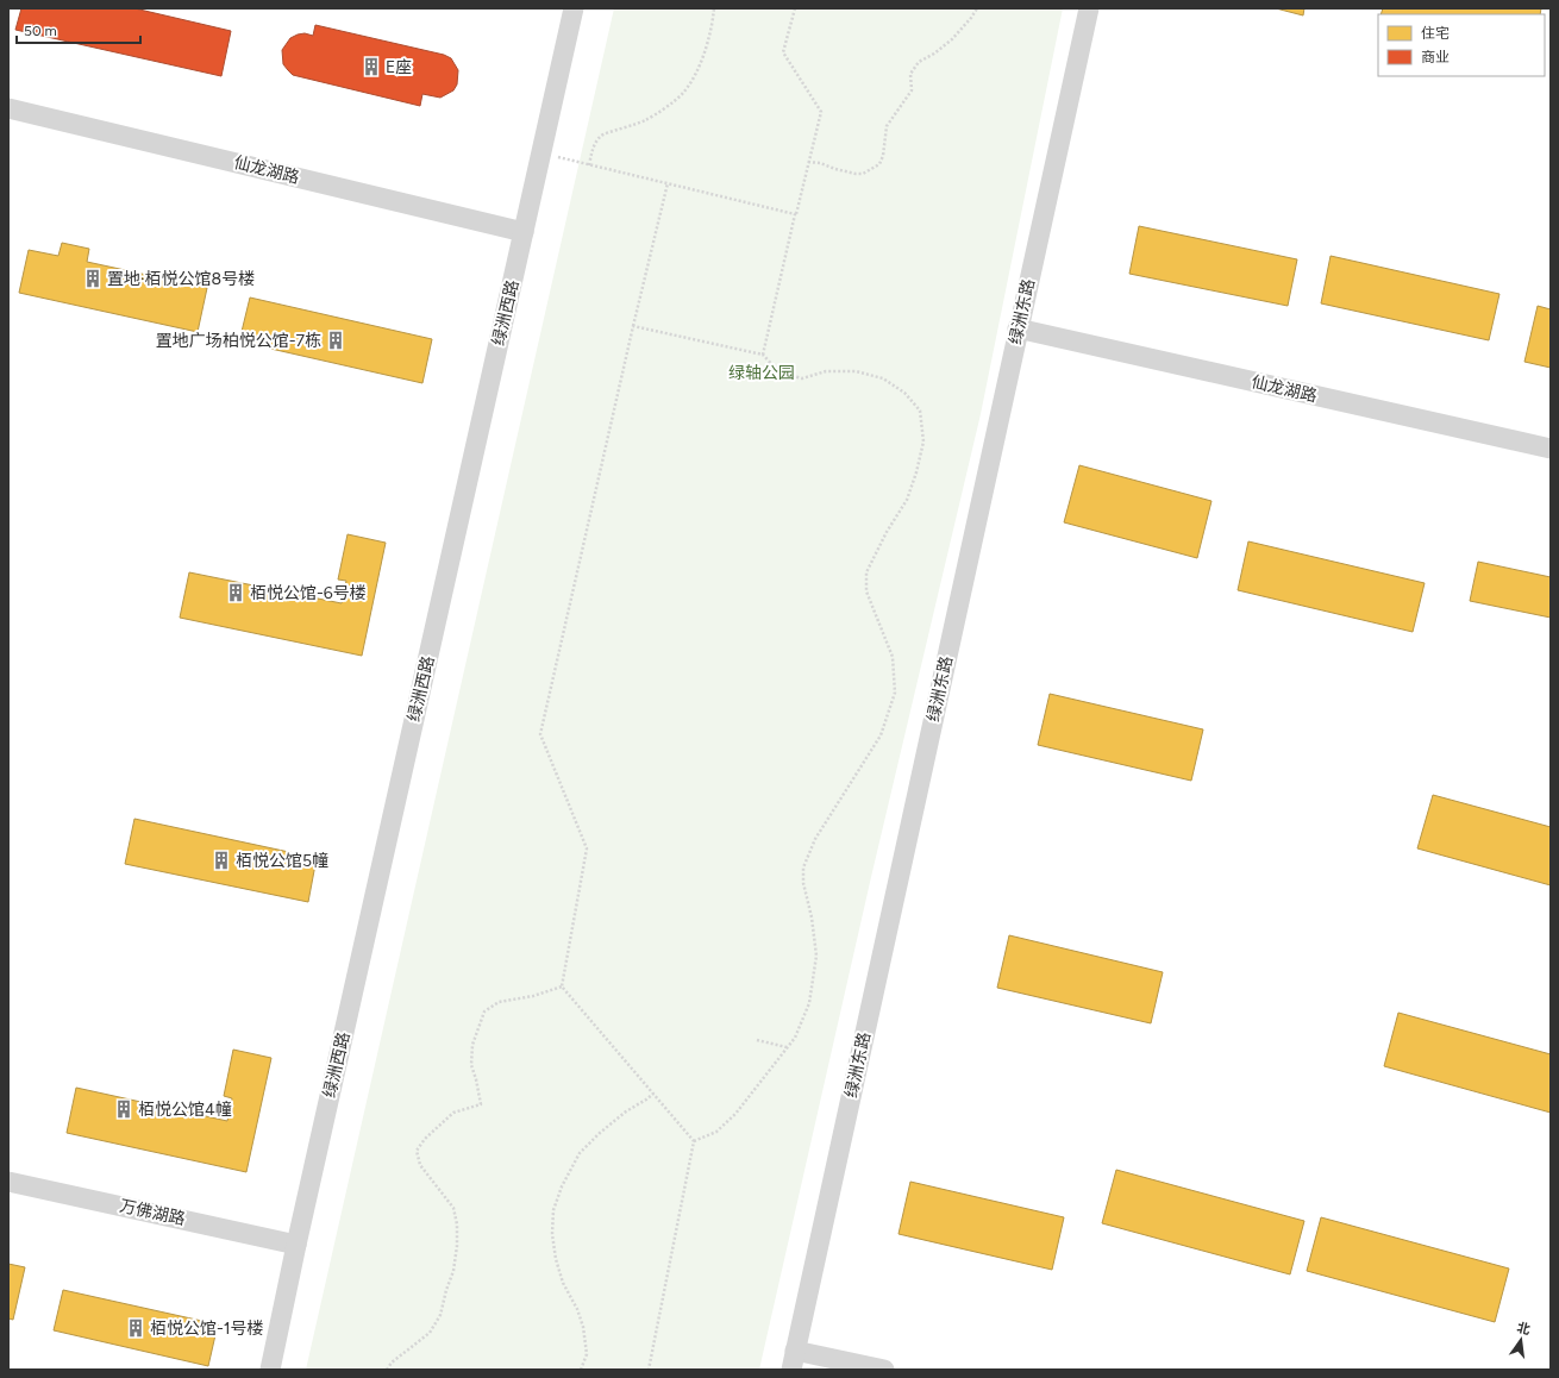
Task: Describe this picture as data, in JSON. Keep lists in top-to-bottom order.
{
  "streets": {
    "street": [
      "仙龙湖路",
      "绿洲东路",
      "绿洲西路",
      "万佛湖路"
    ]
  },
  "crossings": [
    ["仙龙湖路", "绿洲东路"],
    ["仙龙湖路", "绿洲西路"],
    ["绿洲西路", "万佛湖路"]
  ],
  "parks": ["绿轴公园"],
  "places": {
    "building": [
      "E座",
      "置地·栢悦公馆8号楼",
      "置地广场柏悦公馆-7栋",
      "栢悦公馆-6号楼",
      "栢悦公馆5幢",
      "栢悦公馆4幢",
      "栢悦公馆-1号楼"
    ]
  },
  "legend": ["住宅", "商业"],
  "scale_bar": "50 m",
  "north": "top"
}
